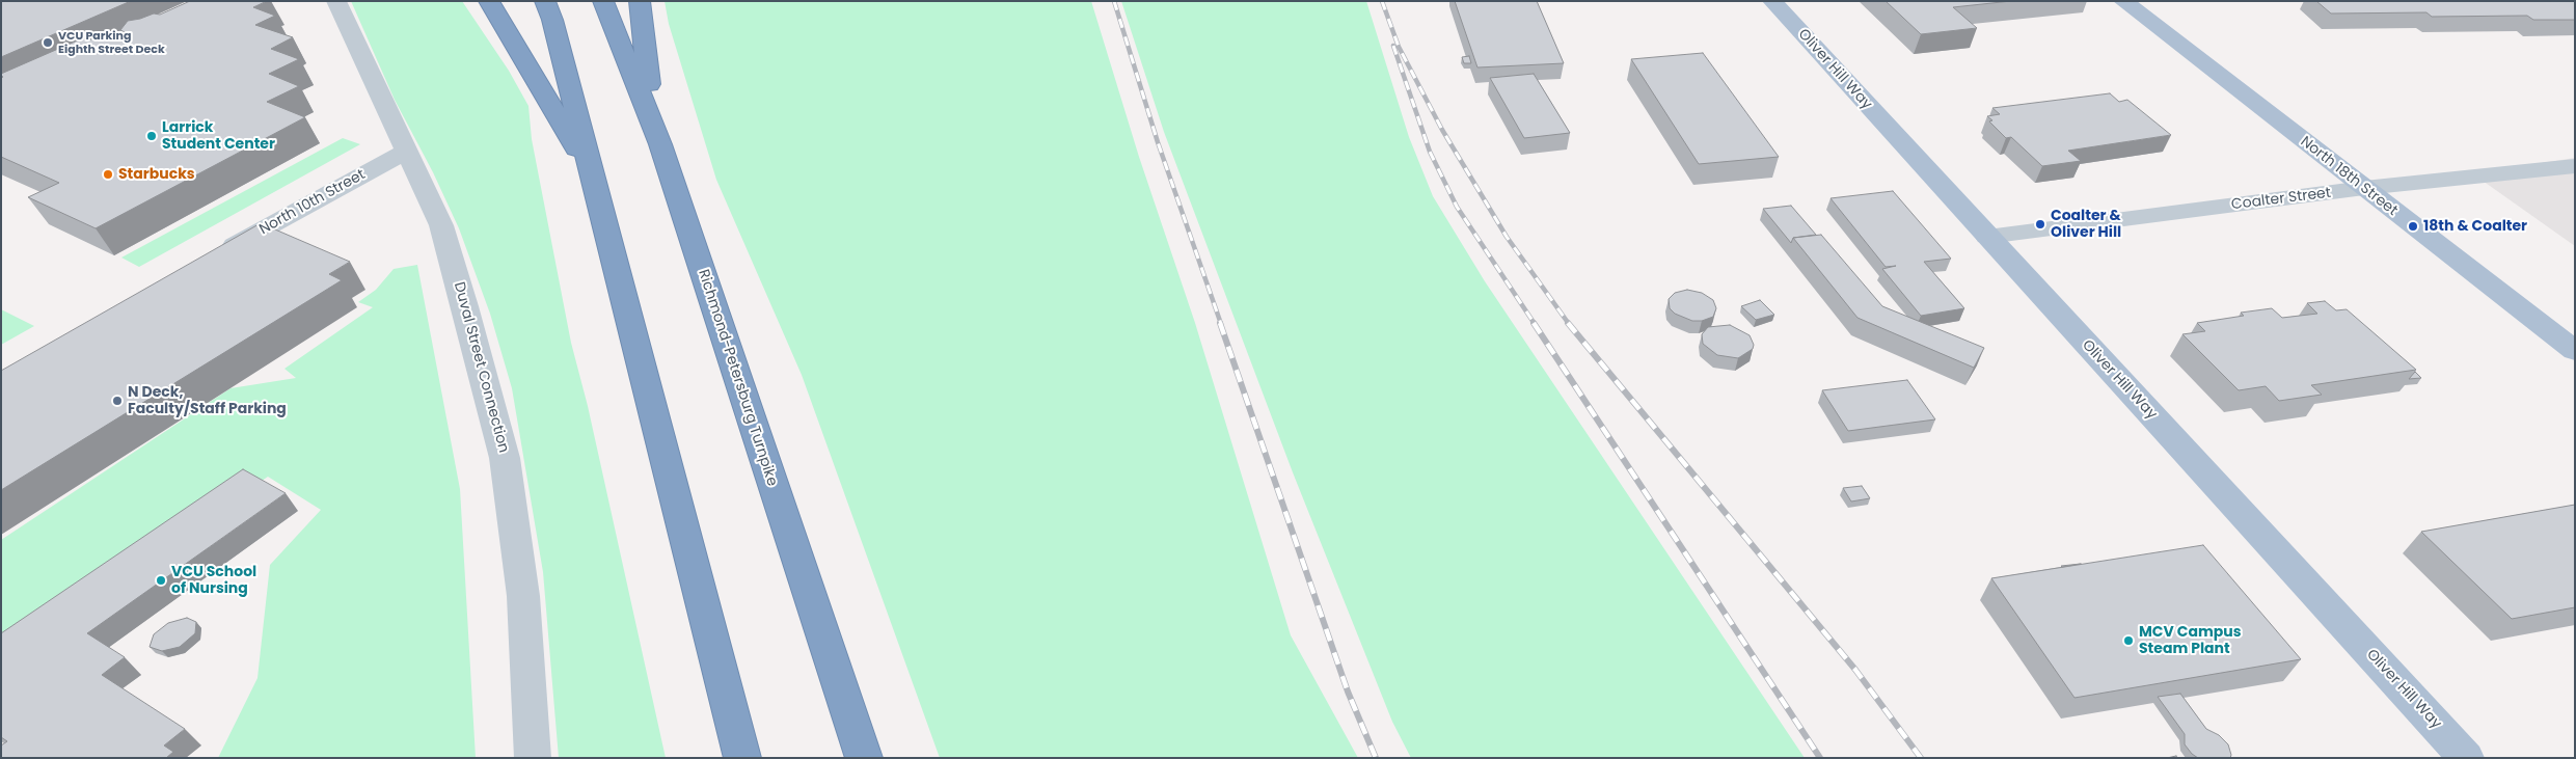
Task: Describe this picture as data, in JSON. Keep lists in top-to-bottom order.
{
  "streets": {
    "highway": ["Richmond-Petersburg Turnpike"],
    "main road": ["Oliver Hill Way", "North 18th Street"],
    "street": ["Coalter Street", "North 10th Street", "Duval Street Connection"]
  },
  "crossings": [
    ["Oliver Hill Way", "Coalter Street"],
    ["North 18th Street", "Coalter Street"],
    ["North 10th Street", "Duval Street Connection"]
  ],
  "places": [
    "VCU Parking Eighth Street Deck",
    "Larrick Student Center",
    "Starbucks",
    "Coalter & Oliver Hill",
    "18th & Coalter",
    "N Deck, Faculty/Staff Parking",
    "VCU School of Nursing",
    "MCV Campus Steam Plant"
  ]
}
